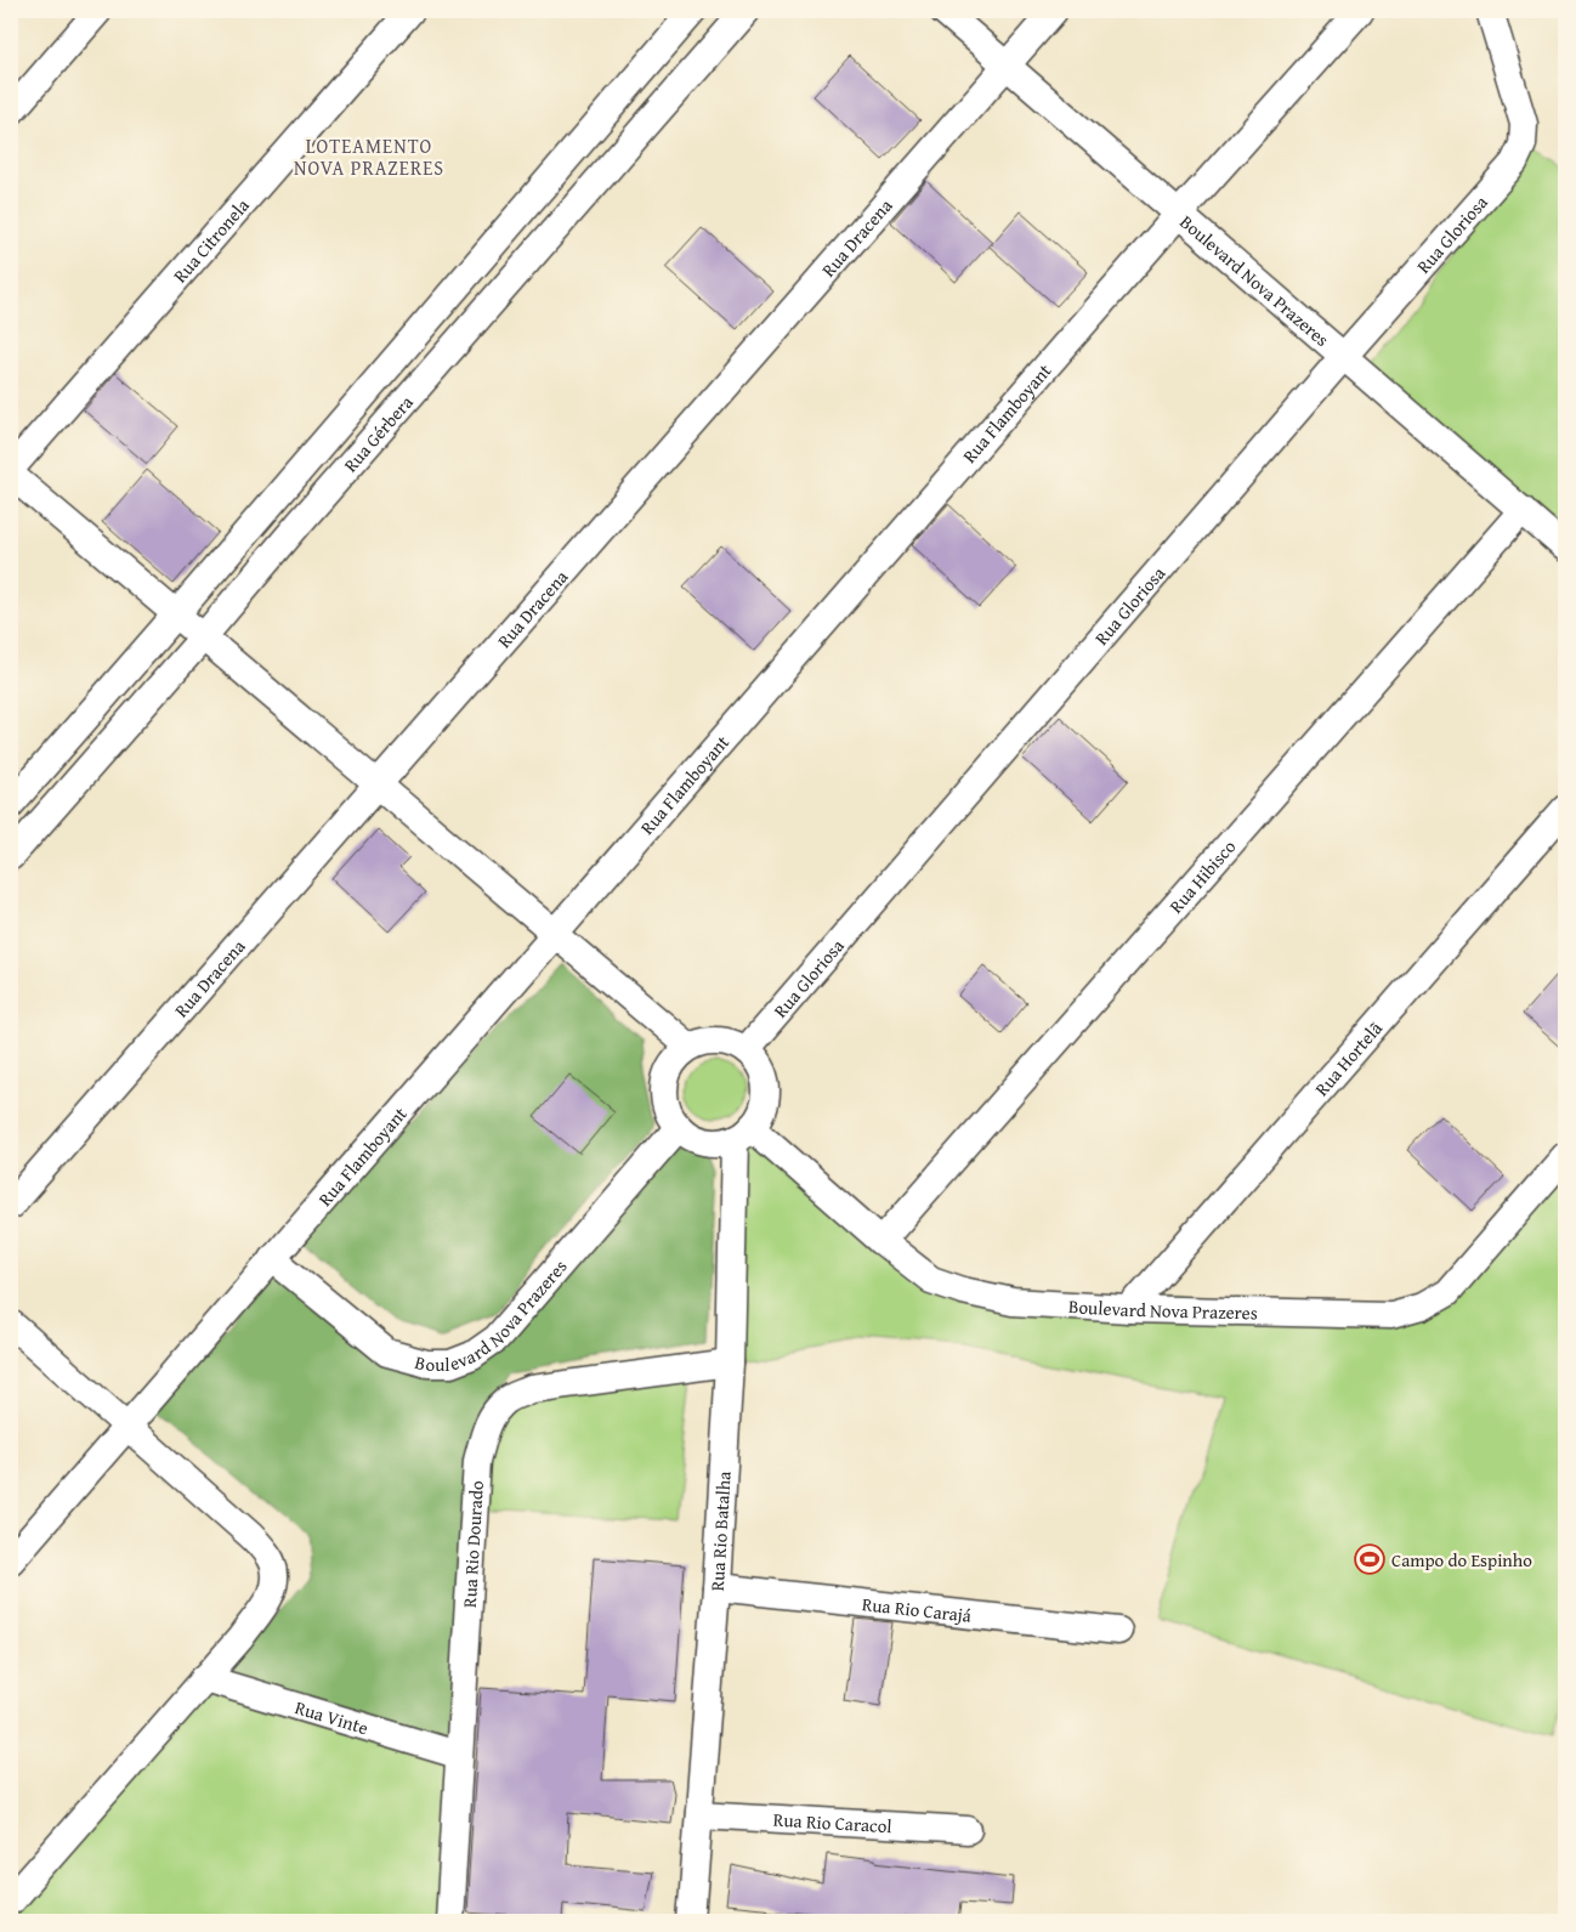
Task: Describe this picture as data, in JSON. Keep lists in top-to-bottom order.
{
  "streets": {
    "street": [
      "Rua Gloriosa",
      "Rua Dracena",
      "Rua Citronela",
      "Boulevard Nova Prazeres",
      "Rua Flamboyant",
      "Rua Gérbera",
      "Rua Hibisco",
      "Rua Hortelã",
      "Rua Rio Batalha",
      "Rua Rio Dourado",
      "Rua Rio Carajá",
      "Rua Vinte",
      "Rua Rio Caracol"
    ]
  },
  "crossings": [
    ["Rua Gloriosa", "Boulevard Nova Prazeres"],
    ["Rua Gloriosa", "Rua Rio Batalha"],
    ["Rua Dracena", "Boulevard Nova Prazeres"],
    ["Boulevard Nova Prazeres", "Rua Flamboyant"],
    ["Boulevard Nova Prazeres", "Rua Hibisco"],
    ["Boulevard Nova Prazeres", "Rua Hortelã"],
    ["Boulevard Nova Prazeres", "Rua Rio Batalha"],
    ["Rua Rio Batalha", "Rua Rio Dourado"],
    ["Rua Rio Batalha", "Rua Rio Carajá"],
    ["Rua Rio Batalha", "Rua Rio Caracol"],
    ["Rua Rio Dourado", "Rua Vinte"]
  ],
  "districts": ["LOTEAMENTO NOVA PRAZERES"],
  "places": {
    "sports": ["Campo do Espinho"]
  }
}
